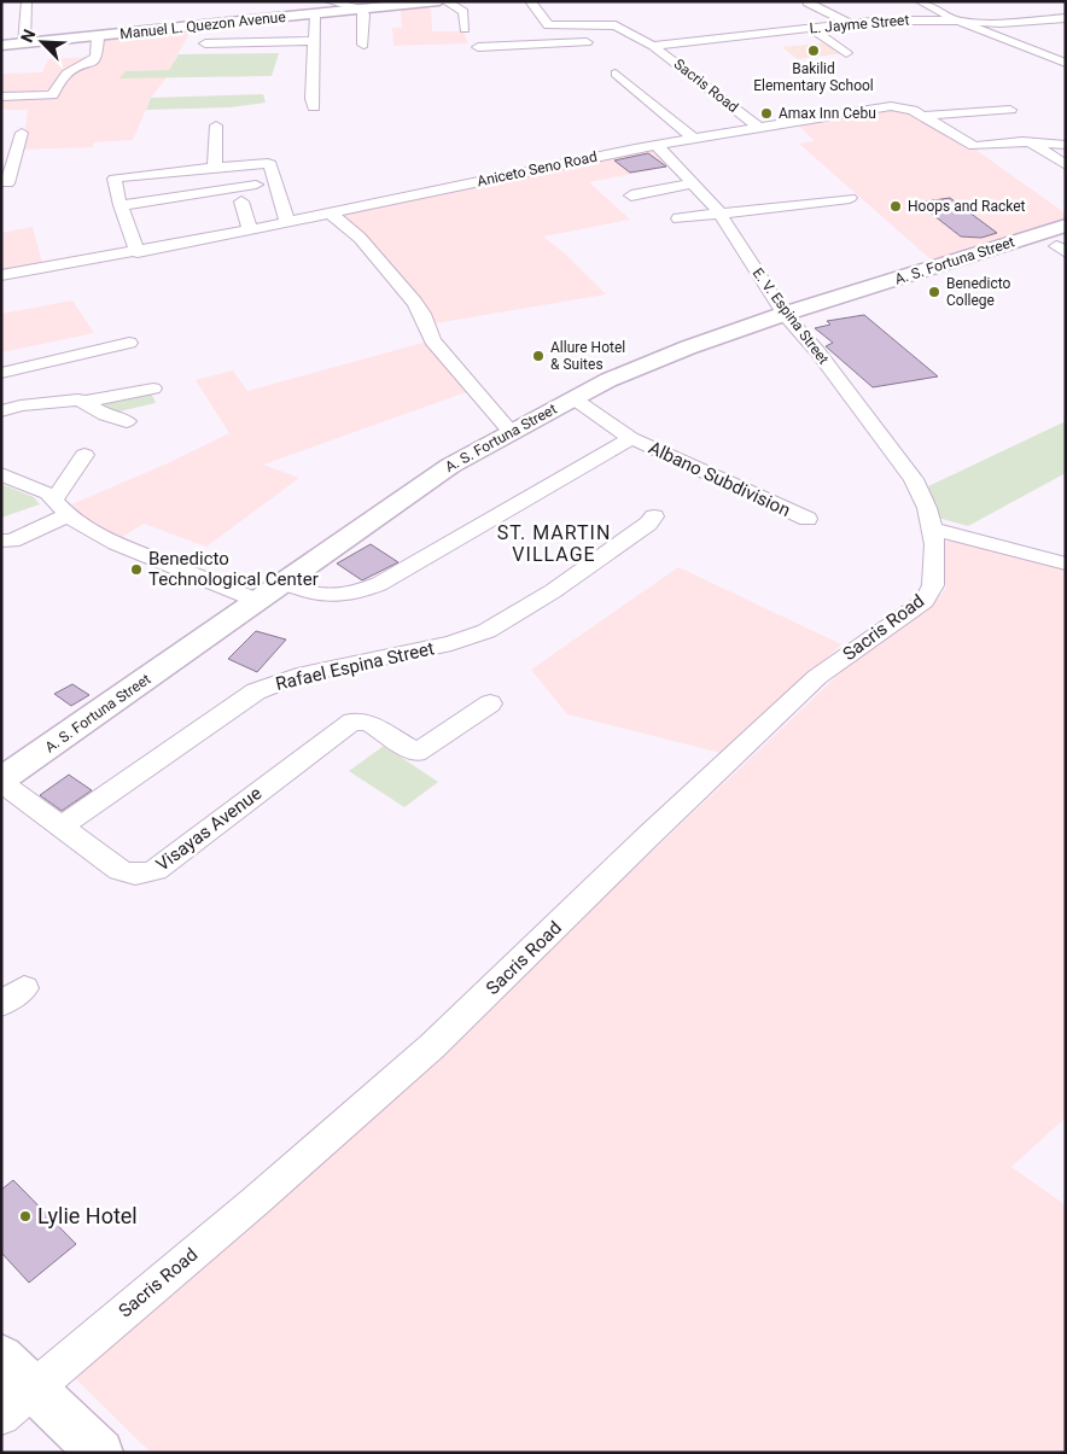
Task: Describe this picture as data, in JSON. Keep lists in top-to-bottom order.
{
  "streets": {
    "main road": ["Manuel L. Quezon Avenue", "A. S. Fortuna Street"],
    "street": [
      "L. Jayme Street",
      "Sacris Road",
      "Aniceto Seno Road",
      "E. V. Espina Street",
      "Albano Subdivision",
      "Rafael Espina Street",
      "Visayas Avenue"
    ]
  },
  "crossings": [
    ["L. Jayme Street", "Sacris Road"],
    ["Sacris Road", "Aniceto Seno Road"],
    ["Sacris Road", "E. V. Espina Street"],
    ["Aniceto Seno Road", "E. V. Espina Street"],
    ["A. S. Fortuna Street", "E. V. Espina Street"],
    ["A. S. Fortuna Street", "Albano Subdivision"],
    ["A. S. Fortuna Street", "Visayas Avenue"],
    ["Rafael Espina Street", "Visayas Avenue"]
  ],
  "districts": ["ST. MARTIN VILLAGE"],
  "places": [
    "Bakilid Elementary School",
    "Amax Inn Cebu",
    "Hoops and Racket",
    "Benedicto College",
    "Allure Hotel & Suites",
    "Benedicto Technological Center",
    "Lylie Hotel"
  ],
  "north": "top left"
}
